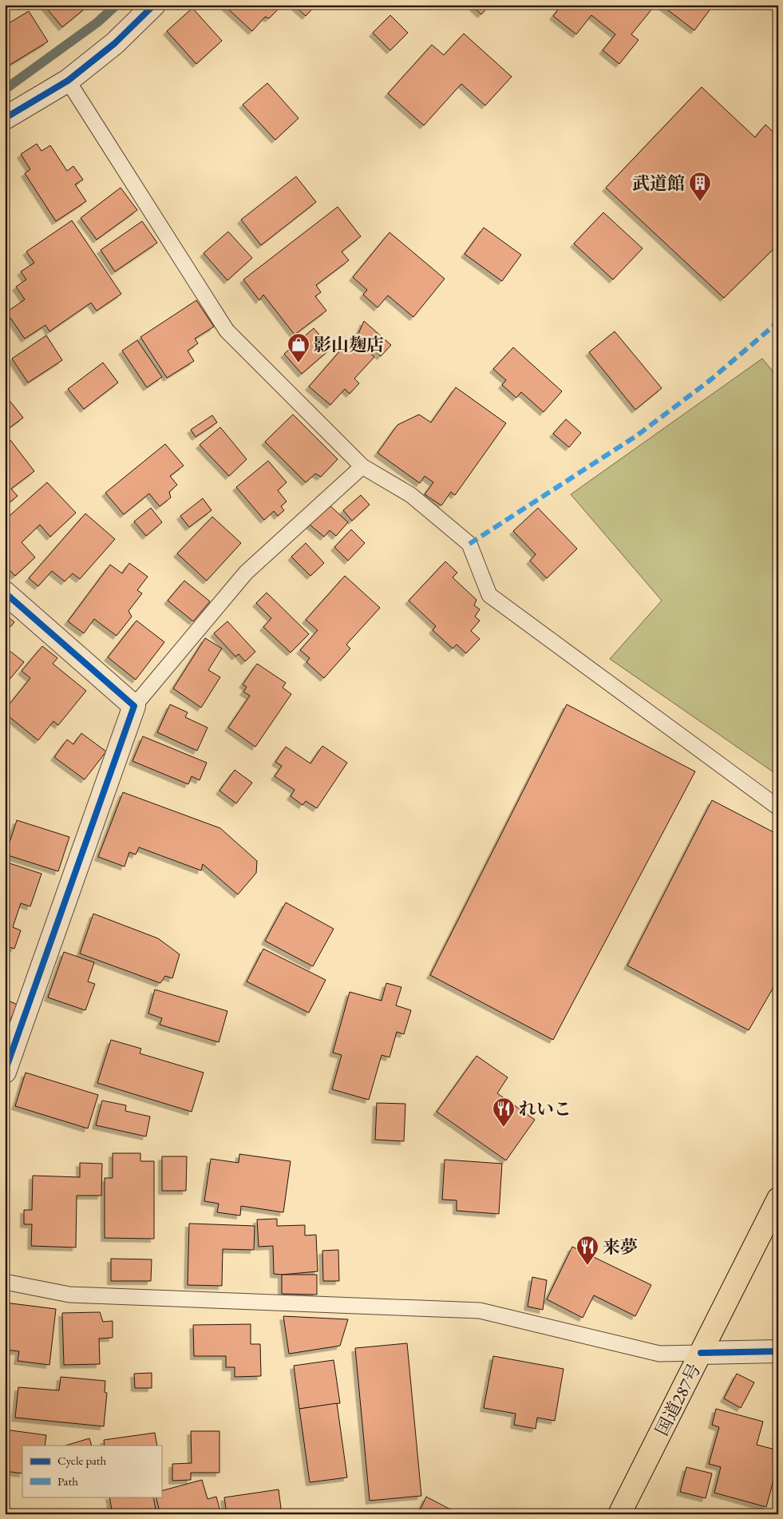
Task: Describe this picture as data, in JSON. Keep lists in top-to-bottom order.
{
  "streets": {
    "highway": ["国道287号"]
  },
  "places": {
    "building": ["武道館"],
    "shop": ["影山麹店"],
    "restaurant": ["れいこ", "来夢"]
  },
  "legend": ["Cycle path", "Path"]
}
